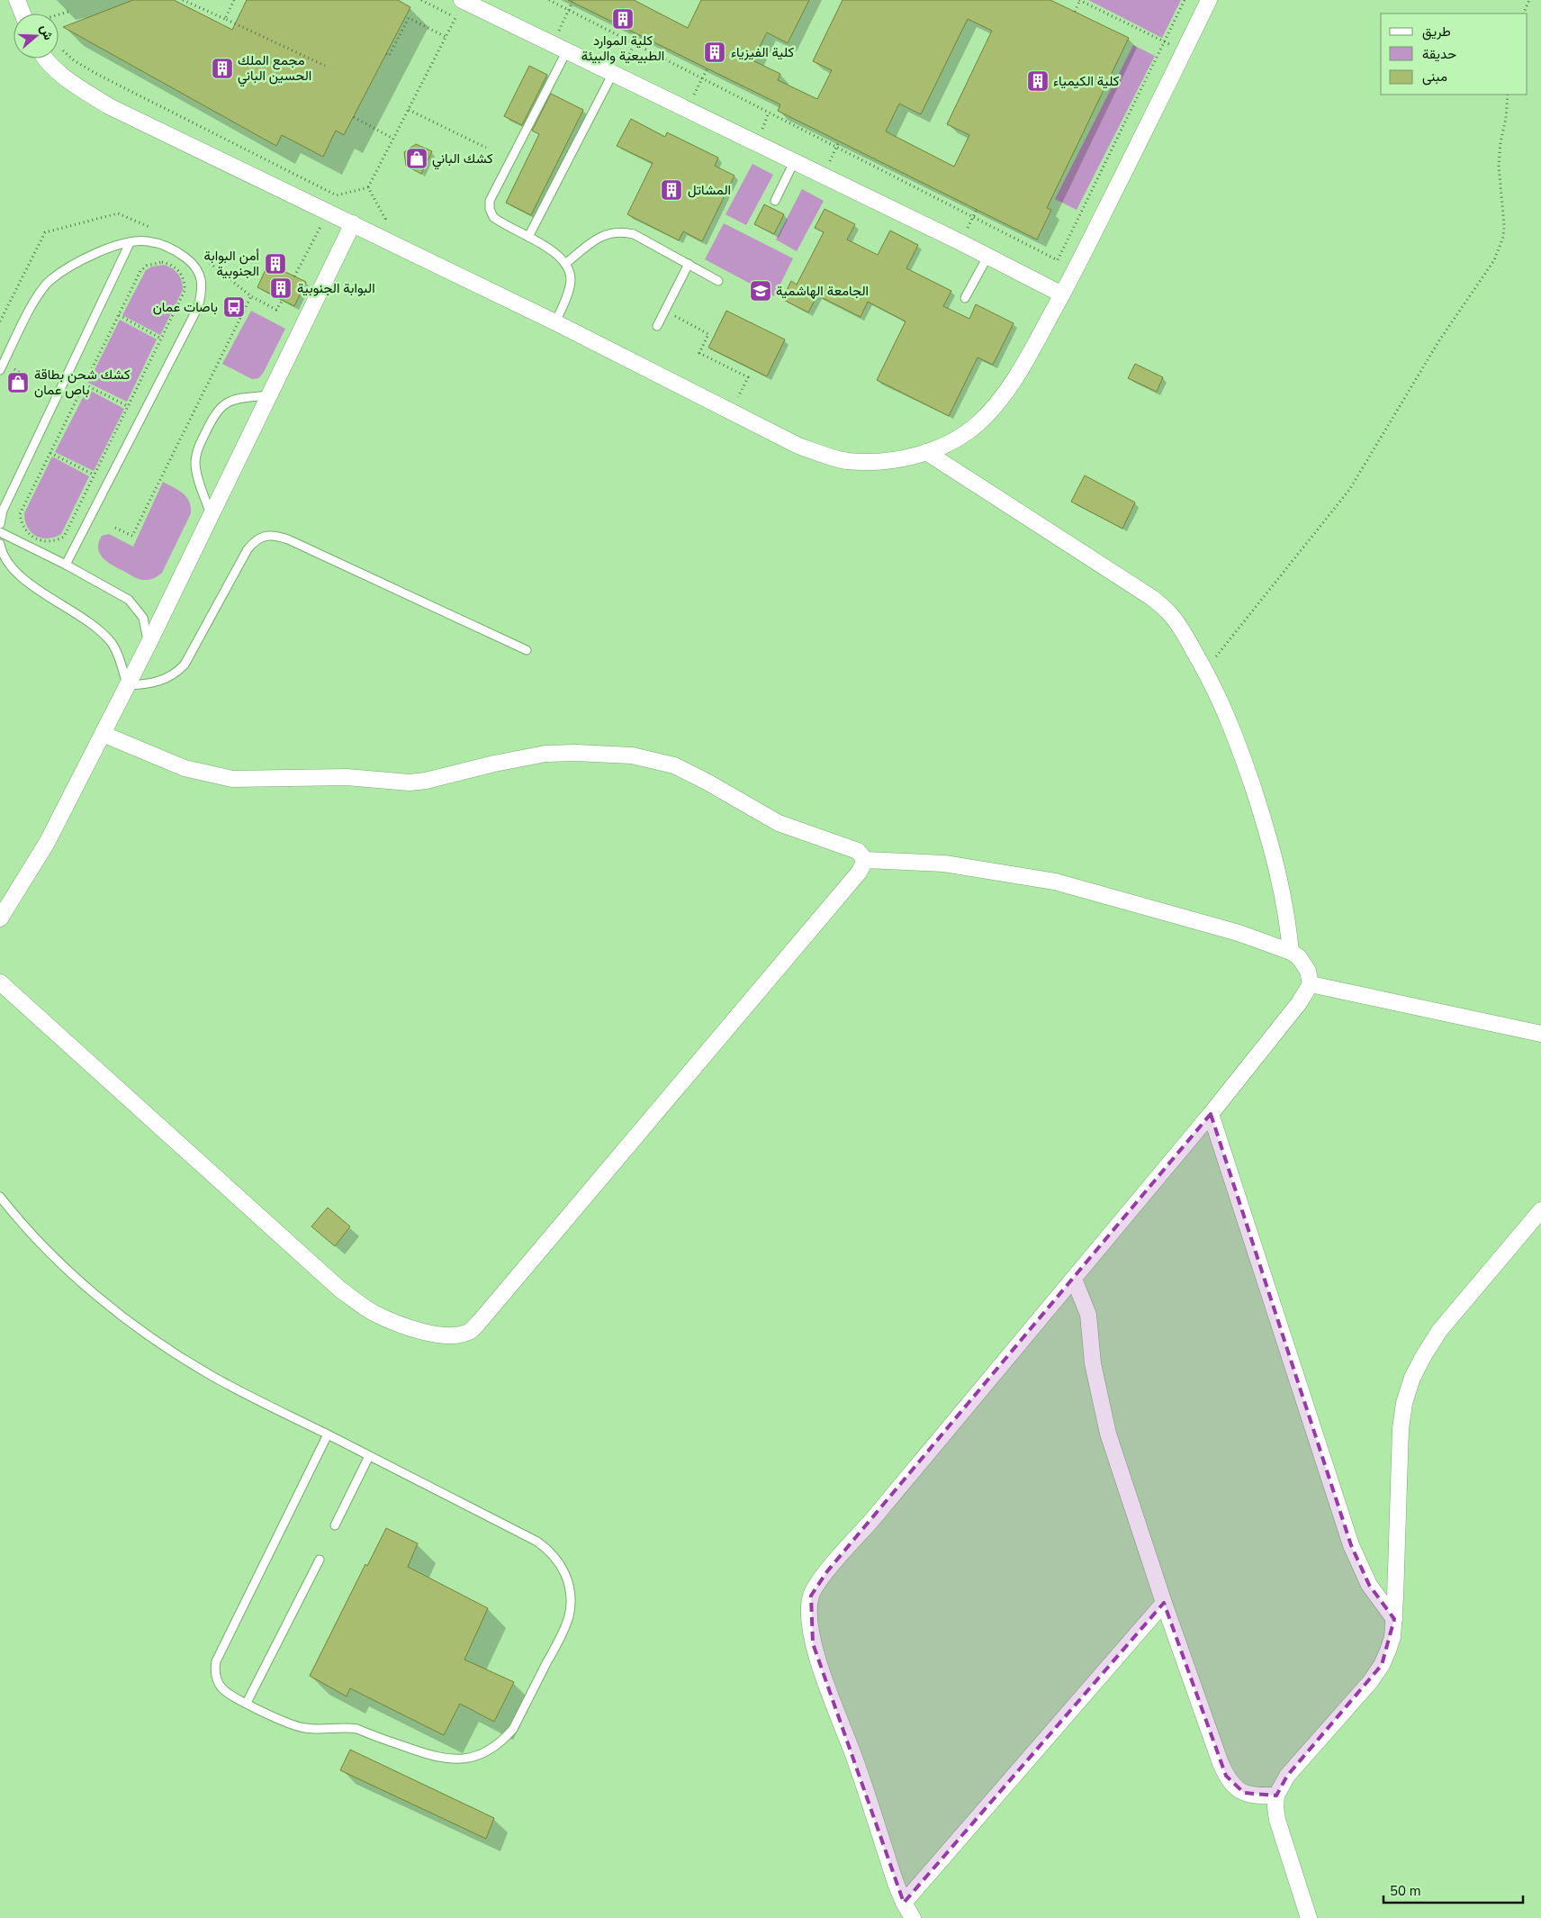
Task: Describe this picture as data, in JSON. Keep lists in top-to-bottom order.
{
  "places": {
    "building": [
      "كلية الموارد الطبيعية والبيئة",
      "كلية الفيزياء",
      "مجمع الملك الحسين الباني",
      "كلية الكيمياء",
      "المشاتل",
      "أمن البوابة الجنوبية",
      "البوابة الجنوبية"
    ],
    "shop": ["كشك الباني", "كشك شحن بطاقة باص عمان"],
    "school or university": ["الجامعة الهاشمية"],
    "bus stop": ["باصات عمان"]
  },
  "legend": ["طريق", "حديقة", "مبنى"],
  "scale_bar": "50 m",
  "north": "right"
}
